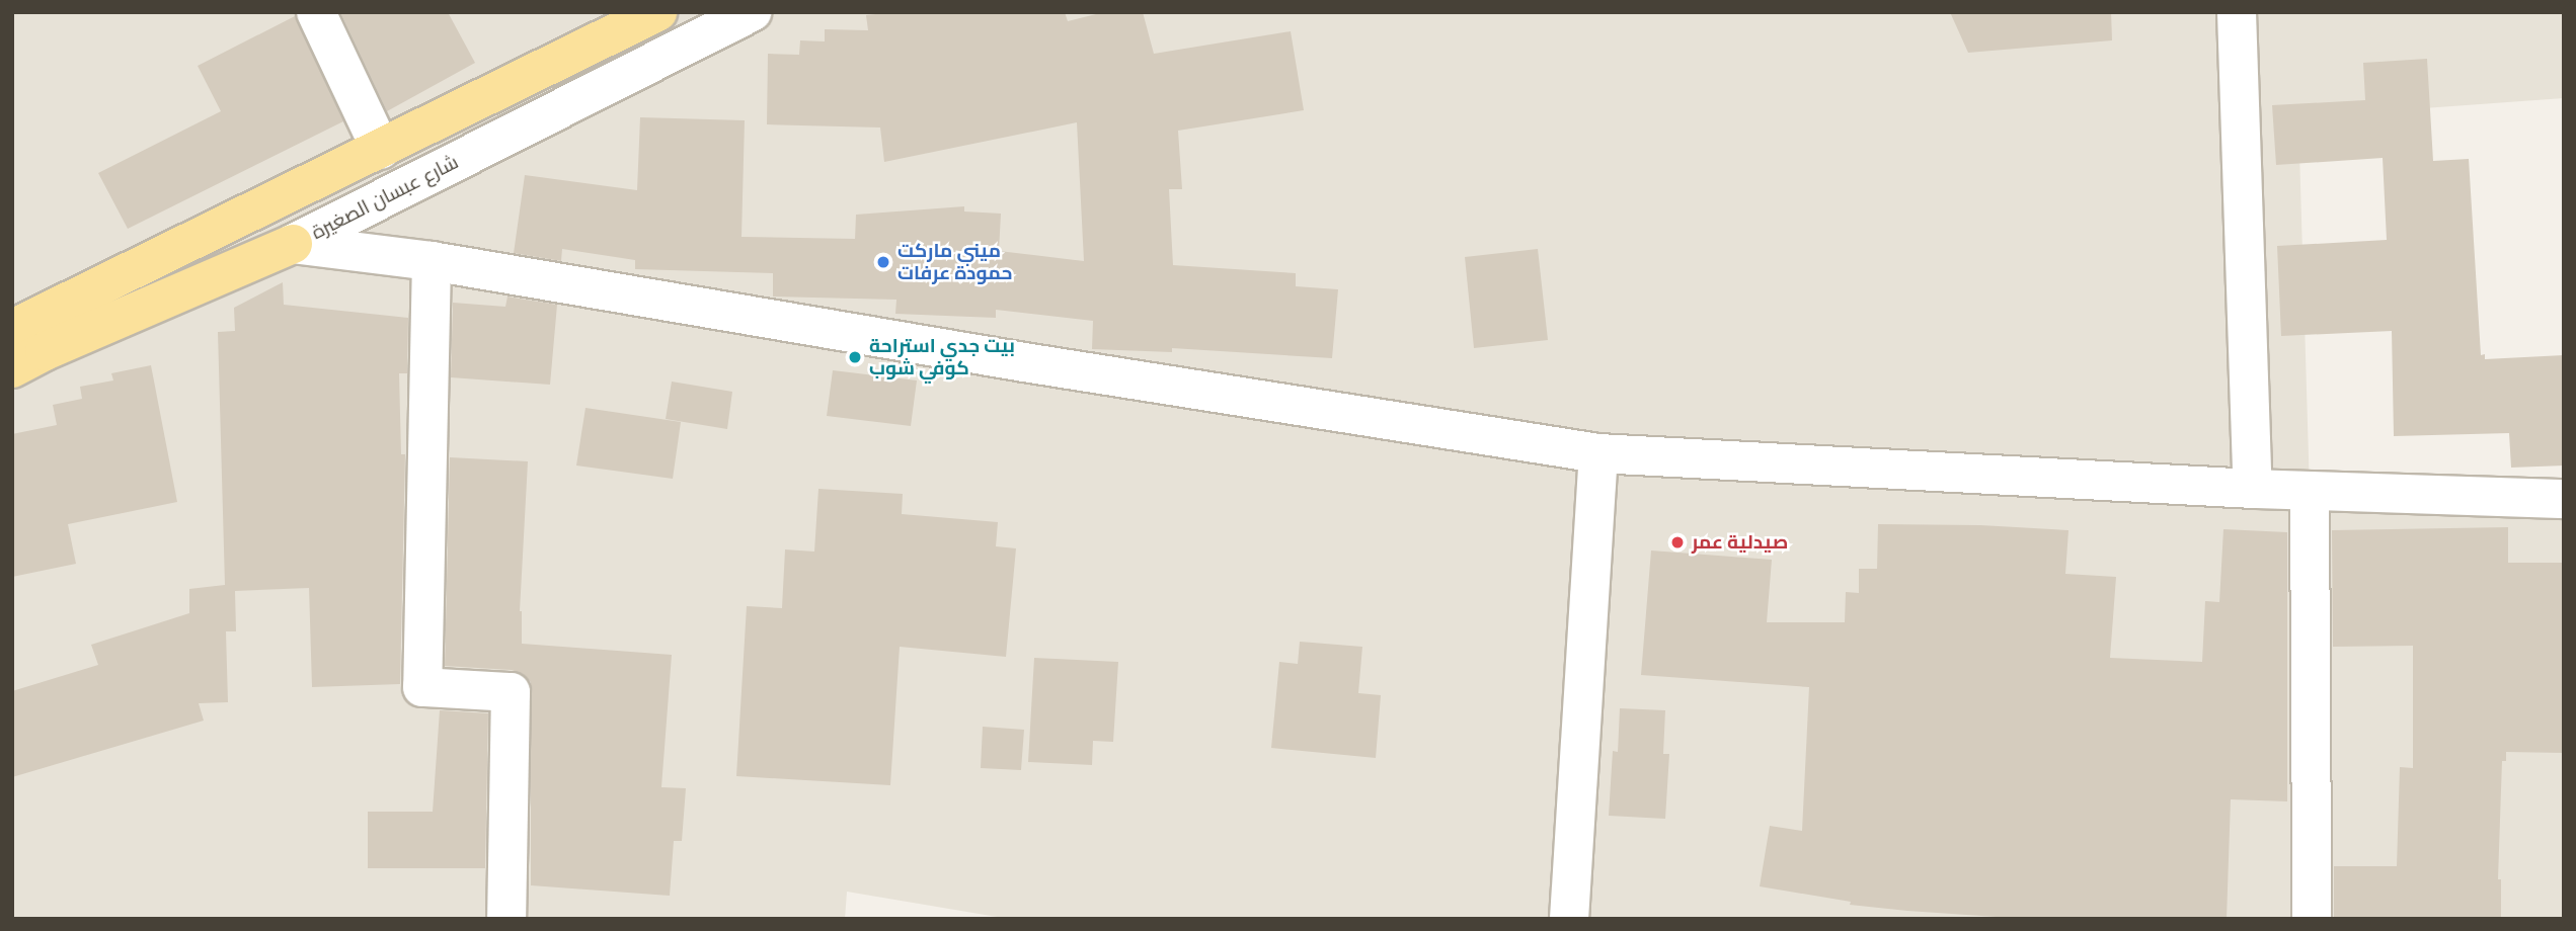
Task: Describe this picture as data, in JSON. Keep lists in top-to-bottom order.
{
  "streets": {
    "main road": ["شارع عبسان الصغيرة"]
  },
  "places": ["ميني ماركت حمودة عرفات", "بيت جدي استراحة كوفي شوب", "صيدلية عمر"]
}
